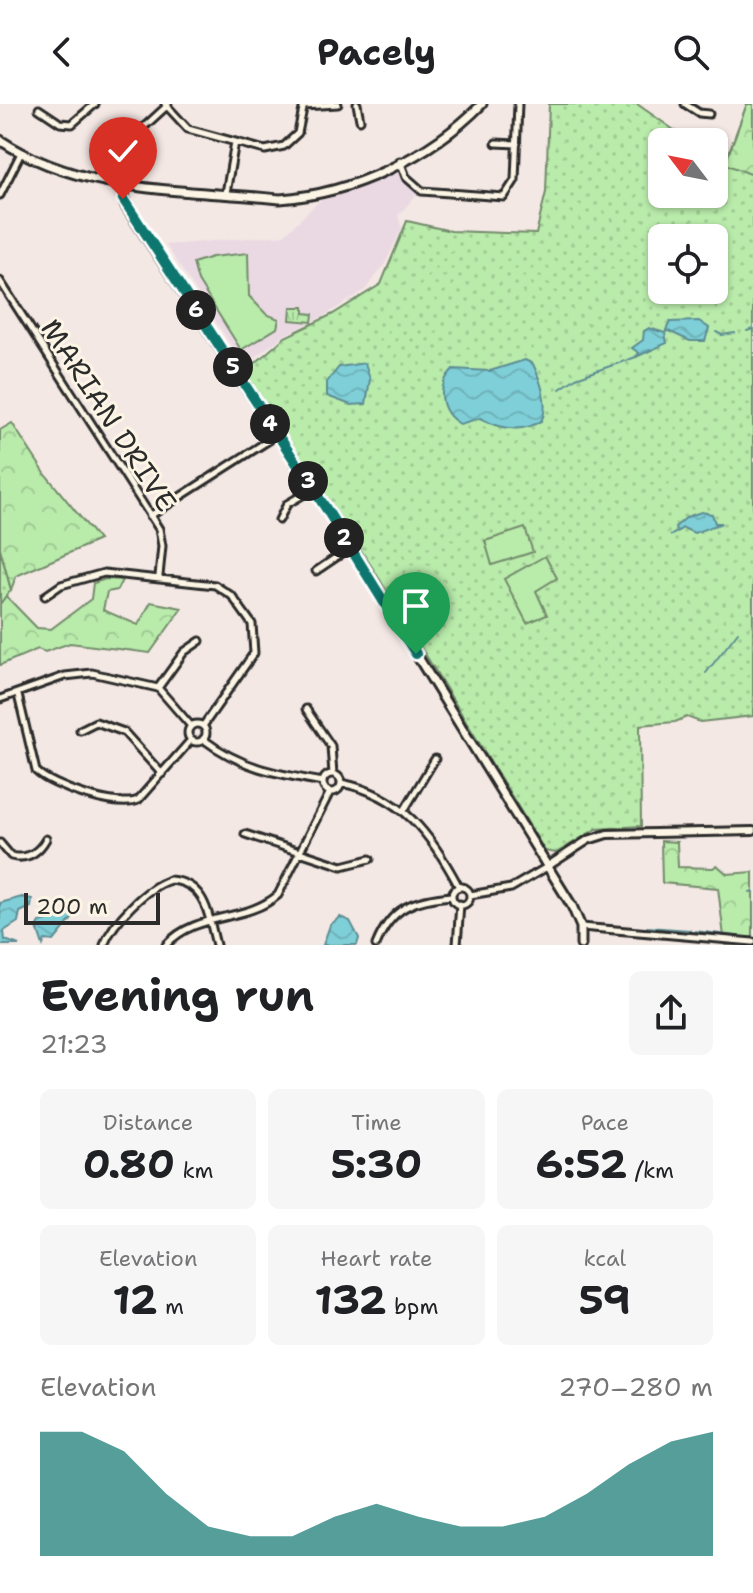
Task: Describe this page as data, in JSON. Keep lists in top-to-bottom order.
{
  "streets": {
    "street": ["MARIAN DRIVE"]
  },
  "scale_bar": "200 m",
  "north": "top left",
  "page": {
    "header": "Pacely",
    "pins": [
      "6",
      "5",
      "4",
      "3",
      "2"
    ],
    "scale": "200 m",
    "heading": ["Evening run", "21:23"],
    "stats": [
      ["Distance", "0.80 km"],
      ["Time", "5:30"],
      ["Pace", "6:52 /km"],
      ["Elevation", "12 m"],
      ["Heart rate", "132 bpm"],
      ["kcal", "59"]
    ],
    "chart": ["Elevation", "270–280 m"]
  }
}
